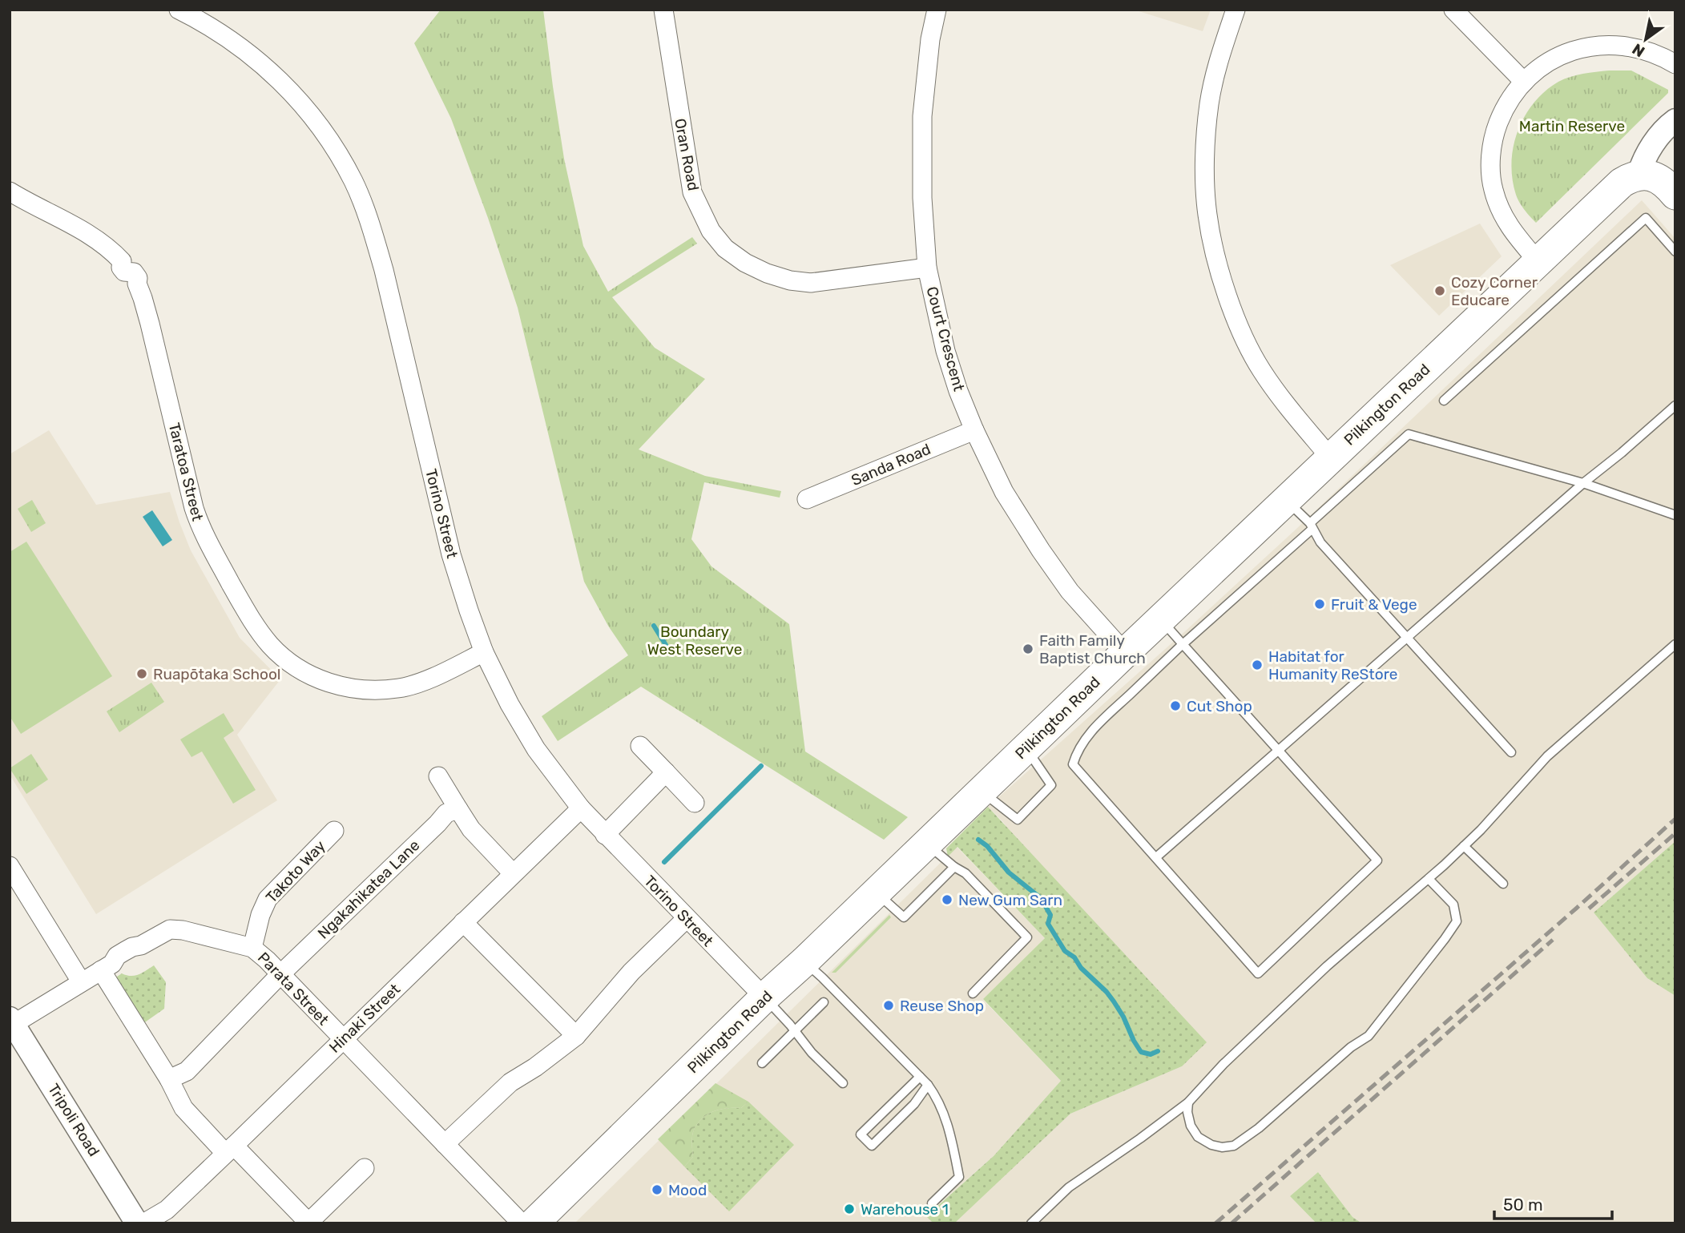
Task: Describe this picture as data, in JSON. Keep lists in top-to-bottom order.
{
  "streets": {
    "main road": ["Pilkington Road"],
    "street": [
      "Oran Road",
      "Court Crescent",
      "Sanda Road",
      "Taratoa Street",
      "Torino Street",
      "Takoto Way",
      "Ngakahikatea Lane",
      "Parata Street",
      "Hinaki Street",
      "Tripoli Road"
    ]
  },
  "crossings": [
    ["Oran Road", "Court Crescent"],
    ["Court Crescent", "Pilkington Road"],
    ["Court Crescent", "Sanda Road"],
    ["Pilkington Road", "Torino Street"],
    ["Taratoa Street", "Torino Street"],
    ["Torino Street", "Hinaki Street"],
    ["Takoto Way", "Parata Street"],
    ["Ngakahikatea Lane", "Parata Street"],
    ["Parata Street", "Hinaki Street"],
    ["Parata Street", "Tripoli Road"]
  ],
  "parks": ["Martin Reserve", "Boundary West Reserve"],
  "places": [
    "Cozy Corner Educare",
    "Fruit & Vege",
    "Faith Family Baptist Church",
    "Habitat for Humanity ReStore",
    "Ruapōtaka School",
    "Cut Shop",
    "New Gum Sarn",
    "Reuse Shop",
    "Mood",
    "Warehouse 1"
  ],
  "scale_bar": "50 m",
  "north": "bottom left"
}
